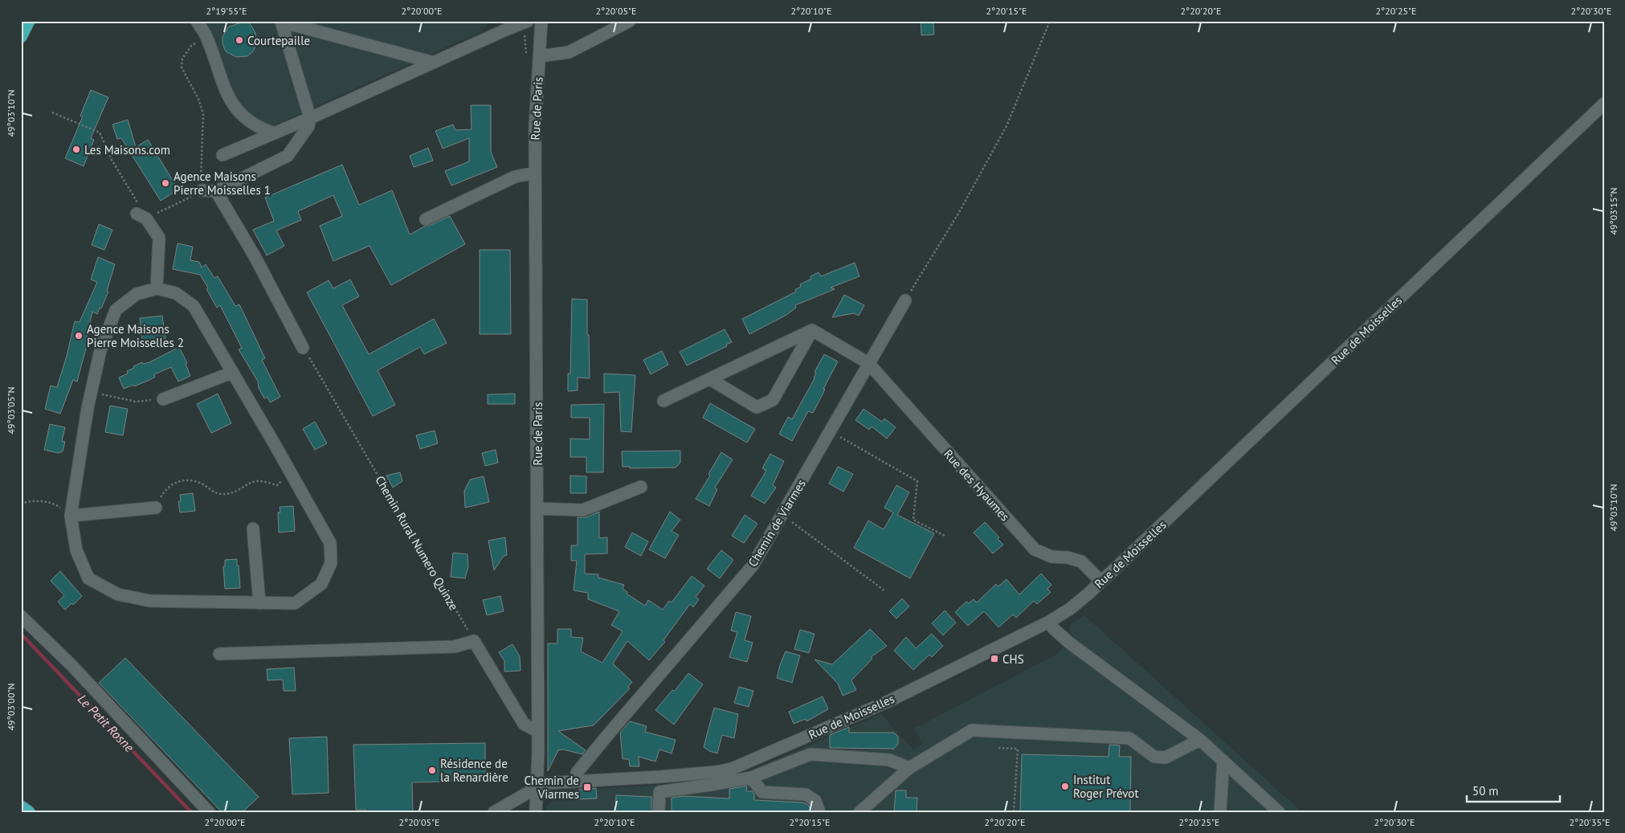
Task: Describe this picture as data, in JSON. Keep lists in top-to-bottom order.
{
  "streets": {
    "street": [
      "Rue de Paris",
      "Rue de Moisselles",
      "Rue des Hyaumes",
      "Chemin de Viarmes"
    ],
    "path": ["Chemin Rural Numero Quinze"]
  },
  "crossings": [
    ["Rue de Paris", "Rue de Moisselles"],
    ["Rue de Moisselles", "Rue des Hyaumes"],
    ["Rue de Moisselles", "Chemin de Viarmes"],
    ["Rue des Hyaumes", "Chemin de Viarmes"]
  ],
  "water": ["Le Petit Rosne"],
  "places": {
    "other": [
      "Courtepaille",
      "Les Maisons.com",
      "Agence Maisons Pierre Moisselles 1",
      "Agence Maisons Pierre Moisselles 2",
      "Résidence de la Renardière",
      "Institut Roger Prévot"
    ],
    "transit": ["CHS", "Chemin de Viarmes"]
  },
  "scale_bar": "50 m",
  "coordinates": [
    "2°19'55\"E",
    "2°20'00\"E",
    "2°20'05\"E",
    "2°20'10\"E",
    "2°20'15\"E",
    "2°20'20\"E",
    "2°20'25\"E",
    "2°20'30\"E",
    "49°03'10\"N",
    "49°03'15\"N",
    "49°03'05\"N",
    "49°03'00\"N",
    "2°20'35\"E"
  ]
}
